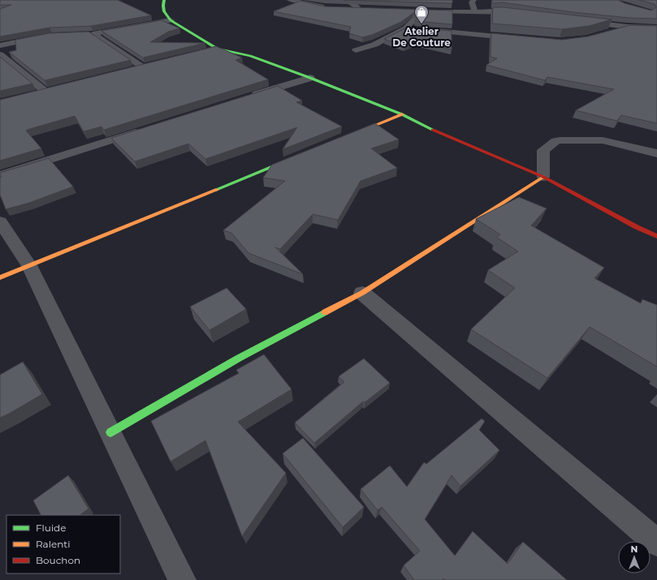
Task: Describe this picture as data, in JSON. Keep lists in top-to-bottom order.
{
  "places": {
    "shop": ["Atelier De Couture"]
  },
  "legend": ["Fluide", "Ralenti", "Bouchon"],
  "north": "top"
}
